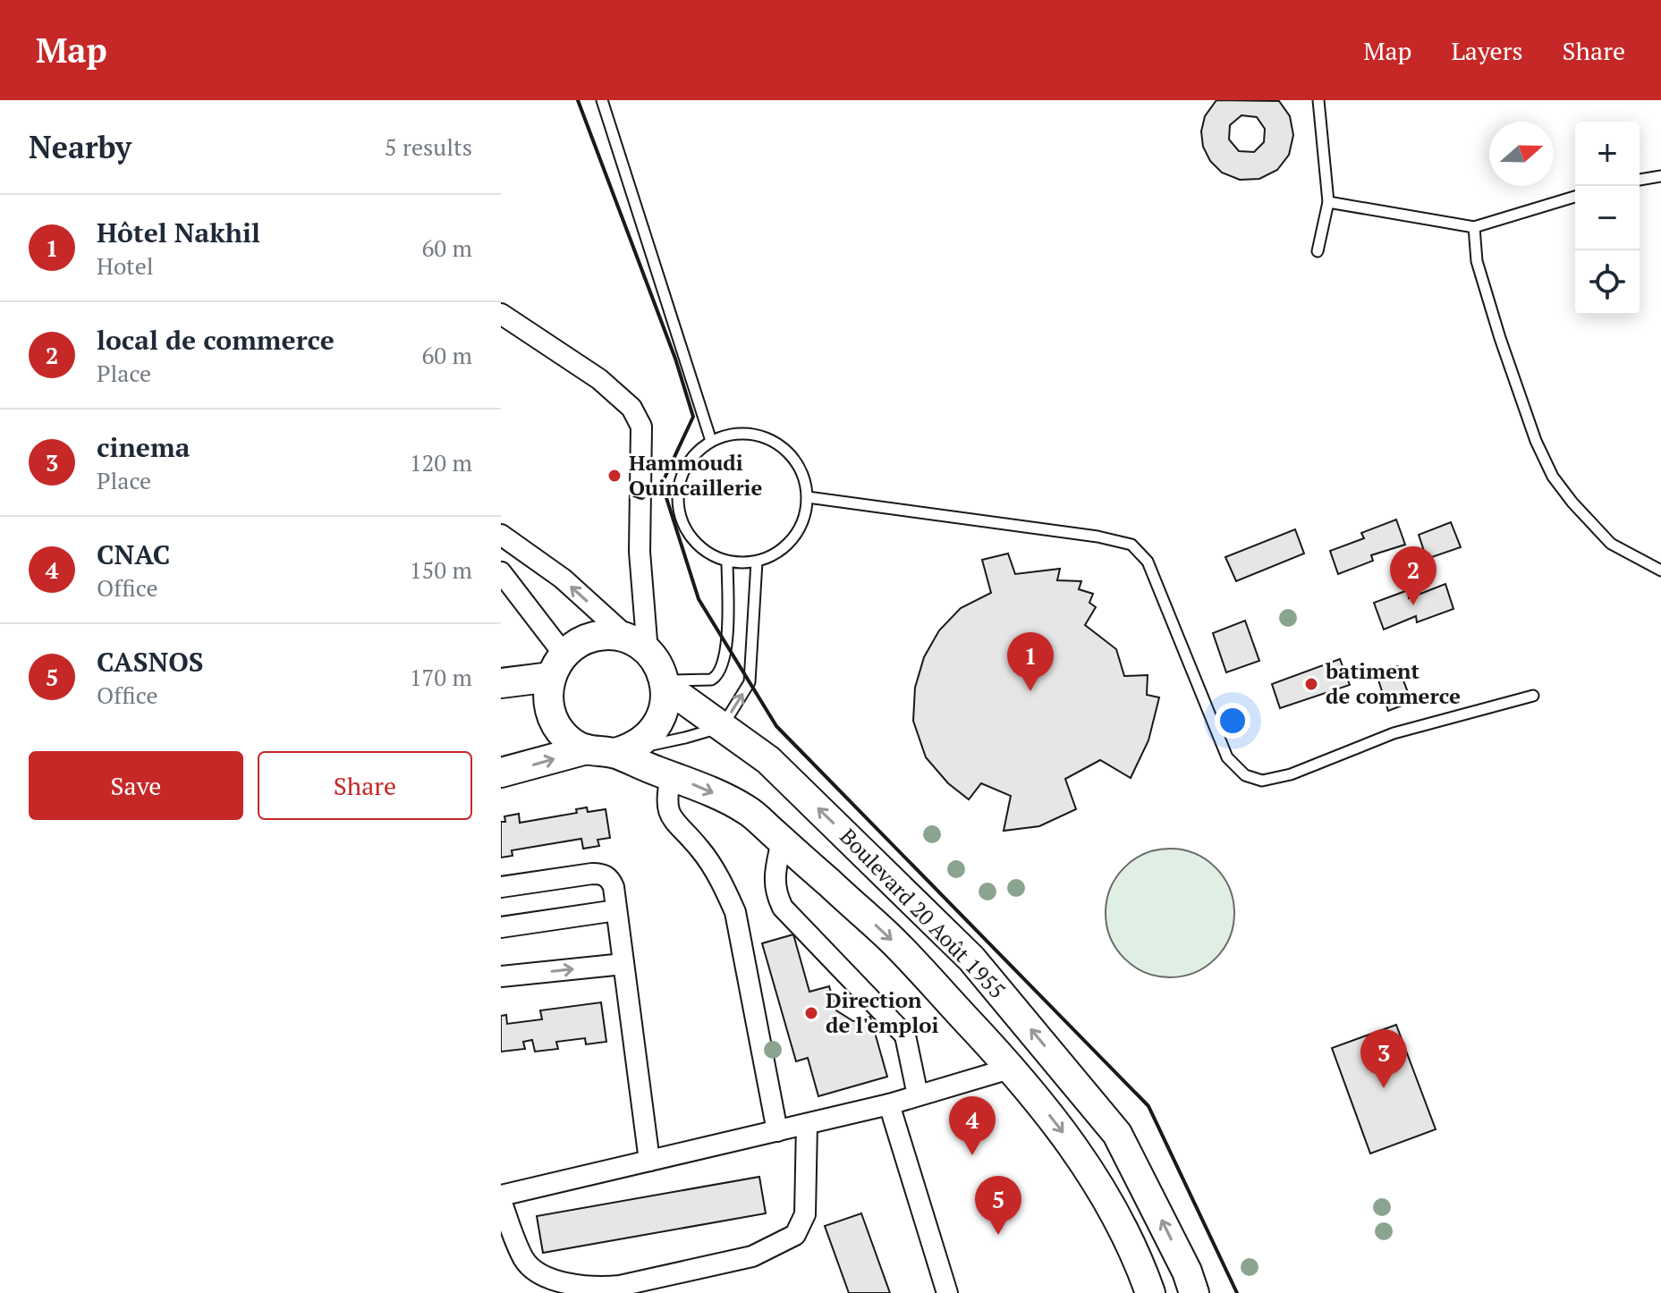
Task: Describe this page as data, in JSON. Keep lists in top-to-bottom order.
{
  "streets": {
    "street": ["Boulevard 20 Août 1955"]
  },
  "places": ["Hammoudi Quincaillerie", "batiment de commerce", "Direction de l'emploi"],
  "north": "right",
  "page": {
    "header": "Map",
    "nav": ["Map", "Layers", "Share"],
    "heading": ["Nearby", "5 results"],
    "map_buttons": ["+", "−"],
    "list": [
      {
        "mark": "1",
        "name": "Hôtel Nakhil",
        "note": "Hotel",
        "value": "60 m"
      },
      {
        "mark": "2",
        "name": "local de commerce",
        "note": "Place",
        "value": "60 m"
      },
      {
        "mark": "3",
        "name": "cinema",
        "note": "Place",
        "value": "120 m"
      },
      {
        "mark": "4",
        "name": "CNAC",
        "note": "Office",
        "value": "150 m"
      },
      {
        "mark": "5",
        "name": "CASNOS",
        "note": "Office",
        "value": "170 m"
      }
    ],
    "pins": [
      "2",
      "1",
      "3",
      "4",
      "5"
    ],
    "buttons": ["Save", "Share"]
  }
}
